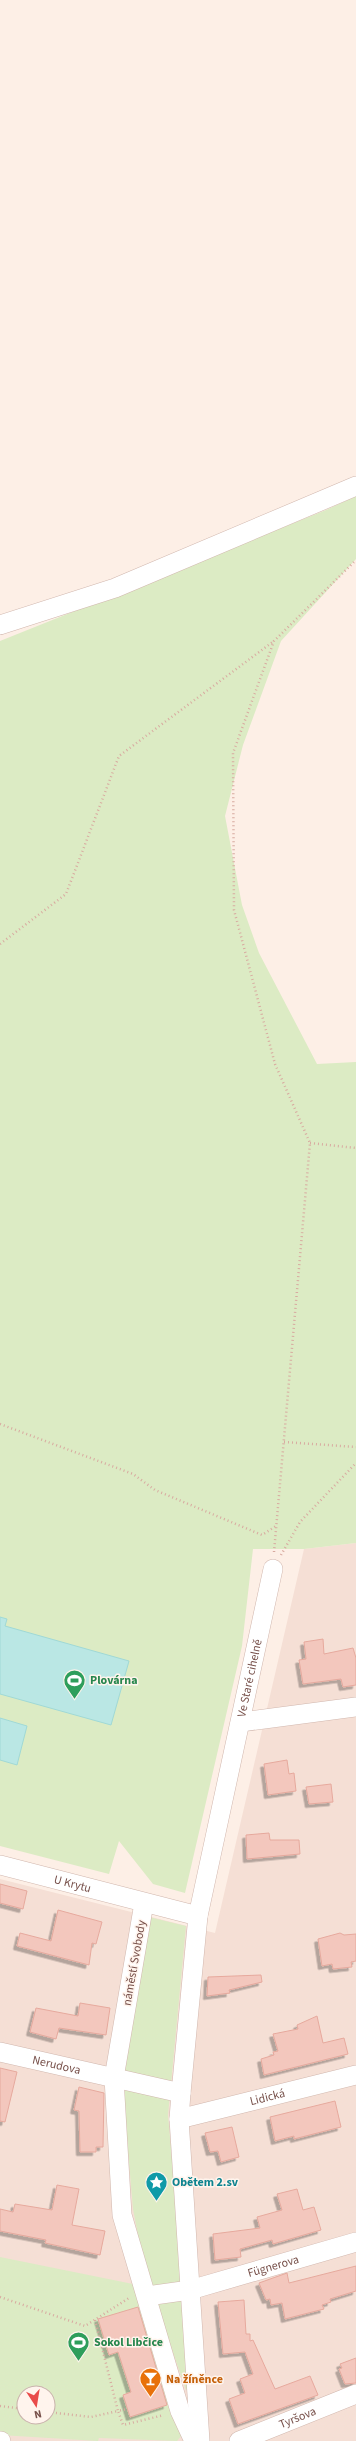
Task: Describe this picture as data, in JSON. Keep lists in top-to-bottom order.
{
  "streets": {
    "street": [
      "Ve Staré cihelně",
      "U Krytu",
      "náměstí Svobody",
      "Nerudova",
      "Lidická",
      "Fügnerova",
      "Tyršova"
    ]
  },
  "crossings": [
    ["U Krytu", "náměstí Svobody"],
    ["náměstí Svobody", "Nerudova"]
  ],
  "places": {
    "sports": ["Plovárna", "Sokol Libčice"],
    "place": ["Obětem 2.sv"],
    "bar": ["Na žíněnce"]
  },
  "north": "bottom"
}
